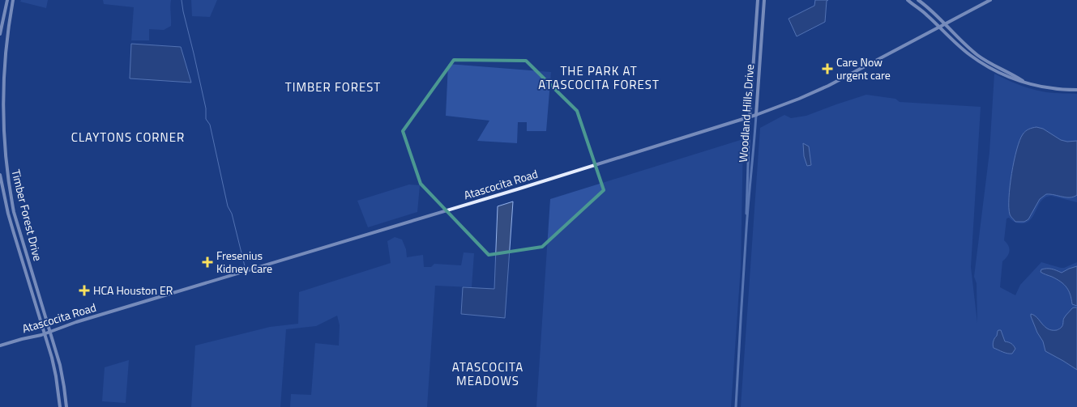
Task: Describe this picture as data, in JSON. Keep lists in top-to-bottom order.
{
  "streets": {
    "main road": ["Woodland Hills Drive", "Atascocita Road", "Timber Forest Drive"]
  },
  "crossings": [
    ["Woodland Hills Drive", "Atascocita Road"],
    ["Atascocita Road", "Timber Forest Drive"]
  ],
  "districts": [
    "THE PARK AT ATASCOCITA FOREST",
    "TIMBER FOREST",
    "CLAYTONS CORNER",
    "ATASCOCITA MEADOWS"
  ],
  "places": {
    "health": ["Care Now urgent care", "Fresenius Kidney Care", "HCA Houston ER"]
  }
}
